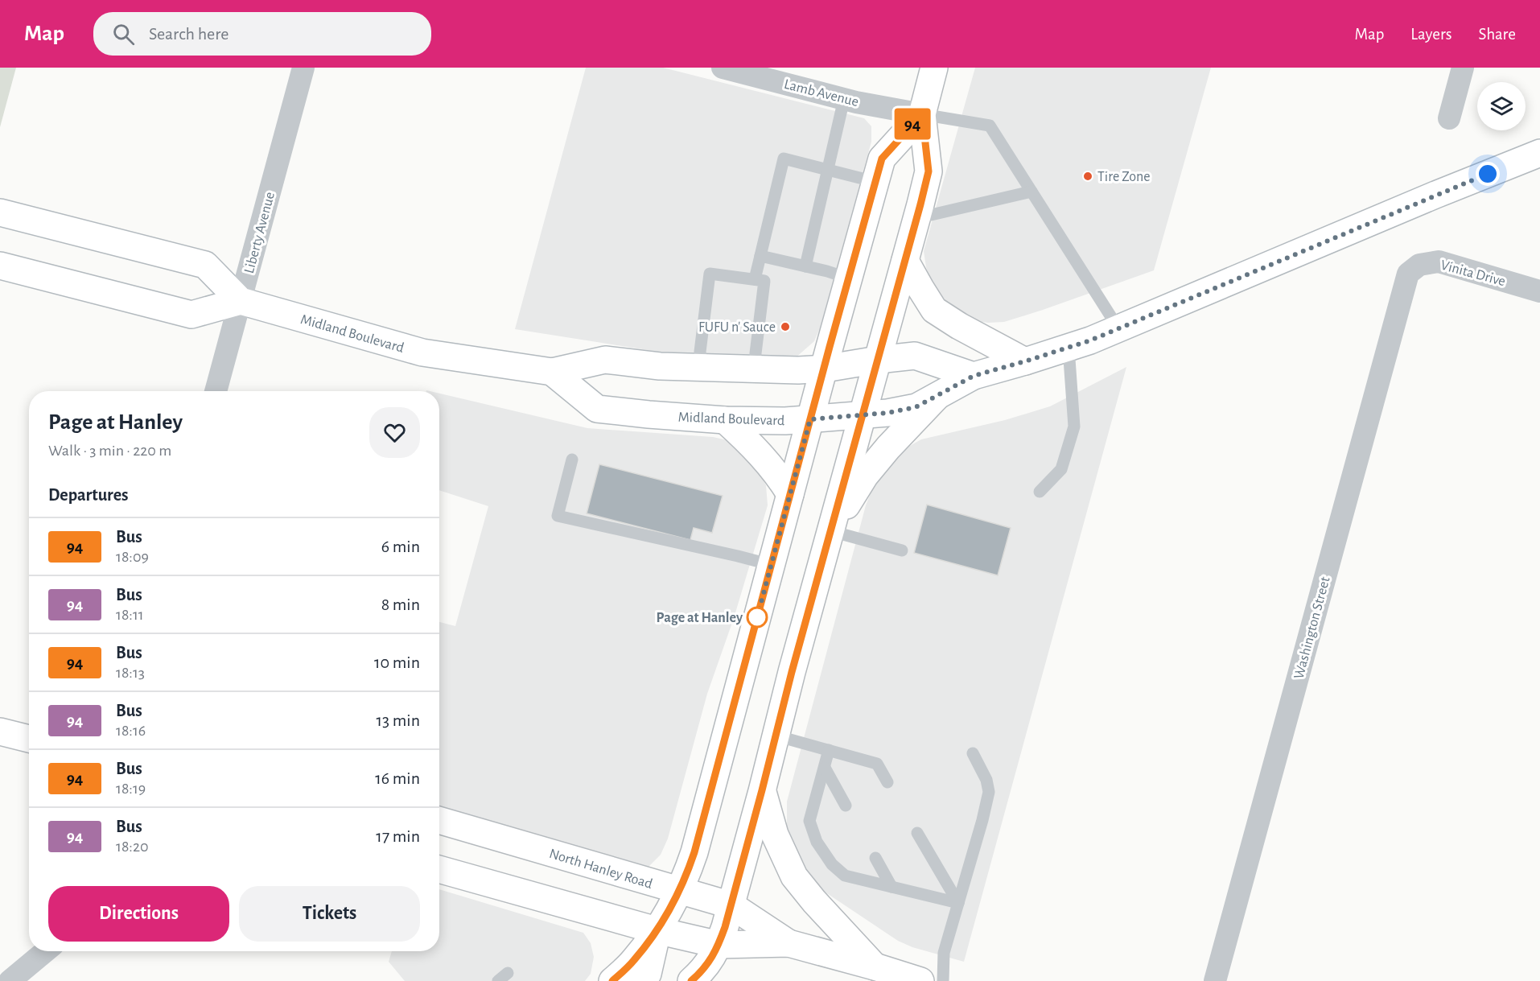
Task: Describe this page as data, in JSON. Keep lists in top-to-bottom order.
{
  "streets": {
    "main road": ["Midland Boulevard", "North Hanley Road"],
    "street": [
      "Lamb Avenue",
      "Liberty Avenue",
      "Vinita Drive",
      "Washington Street"
    ]
  },
  "crossings": [
    ["Liberty Avenue", "Midland Boulevard"],
    ["Vinita Drive", "Washington Street"]
  ],
  "places": ["Tire Zone", "FUFU n' Sauce", "Page at Hanley"],
  "lines": ["bus line 94"],
  "page": {
    "header": "Map",
    "search": "Search here",
    "nav": ["Map", "Layers", "Share"],
    "on_map": "94",
    "heading": [
      ["Page at Hanley", "Walk · 3 min · 220 m"],
      "Departures"
    ],
    "list": [
      {
        "mark": "94",
        "name": "Bus",
        "note": "18:09",
        "value": "6 min"
      },
      {
        "mark": "94",
        "name": "Bus",
        "note": "18:11",
        "value": "8 min"
      },
      {
        "mark": "94",
        "name": "Bus",
        "note": "18:13",
        "value": "10 min"
      },
      {
        "mark": "94",
        "name": "Bus",
        "note": "18:16",
        "value": "13 min"
      },
      {
        "mark": "94",
        "name": "Bus",
        "note": "18:19",
        "value": "16 min"
      },
      {
        "mark": "94",
        "name": "Bus",
        "note": "18:20",
        "value": "17 min"
      }
    ],
    "buttons": ["Directions", "Tickets"]
  }
}
